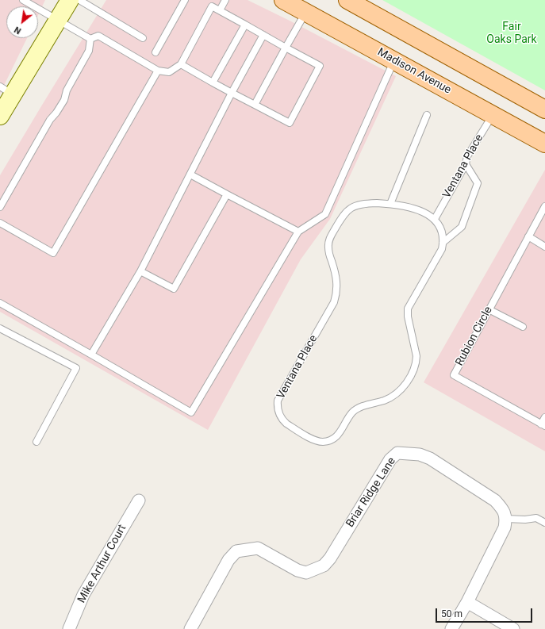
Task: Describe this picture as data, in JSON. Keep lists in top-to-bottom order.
{
  "streets": {
    "main road": ["Madison Avenue"],
    "street": ["Briar Ridge Lane", "Mike Arthur Court"],
    "lane": ["Ventana Place", "Rubion Circle"]
  },
  "crossings": [
    ["Madison Avenue", "Ventana Place"]
  ],
  "parks": ["Fair Oaks Park"],
  "scale_bar": "50 m",
  "north": "bottom left"
}
